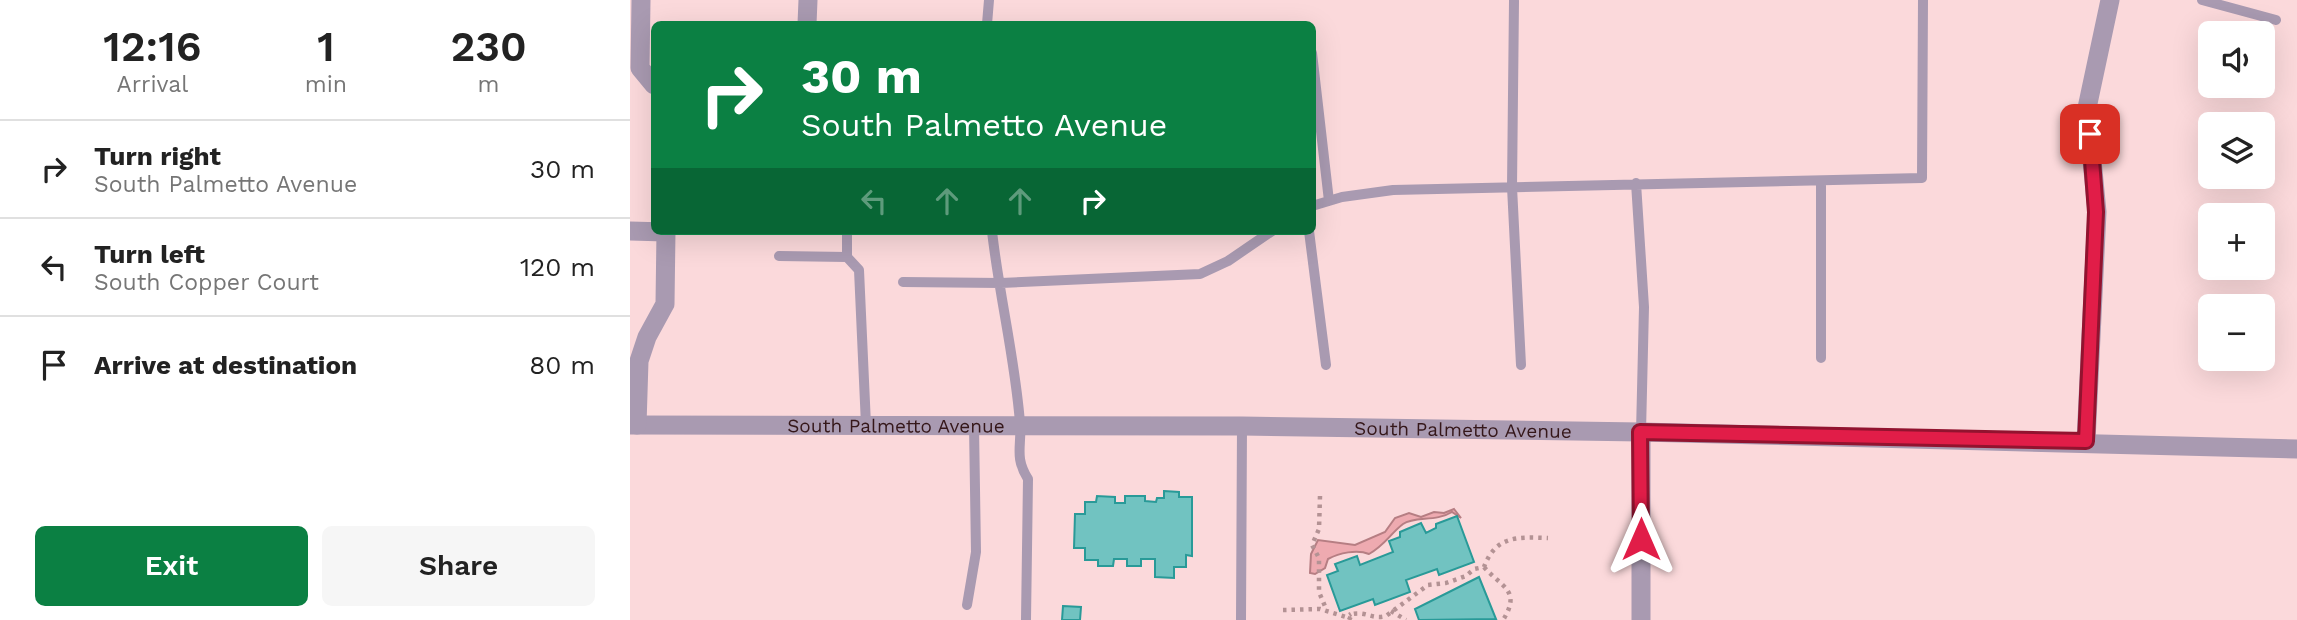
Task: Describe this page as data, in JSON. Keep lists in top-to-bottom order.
{
  "streets": {
    "street": ["South Palmetto Avenue"]
  },
  "page": {
    "eta": [
      "12:16",
      "Arrival",
      "1",
      "min",
      "230",
      "m"
    ],
    "map_buttons": ["+", "−"],
    "turn": ["30 m", "South Palmetto Avenue"],
    "list": [
      {
        "name": "Turn right",
        "note": "South Palmetto Avenue",
        "value": "30 m"
      },
      {
        "name": "Turn left",
        "note": "South Copper Court",
        "value": "120 m"
      },
      {
        "name": "Arrive at destination",
        "value": "80 m"
      }
    ],
    "buttons": ["Exit", "Share"]
  }
}
